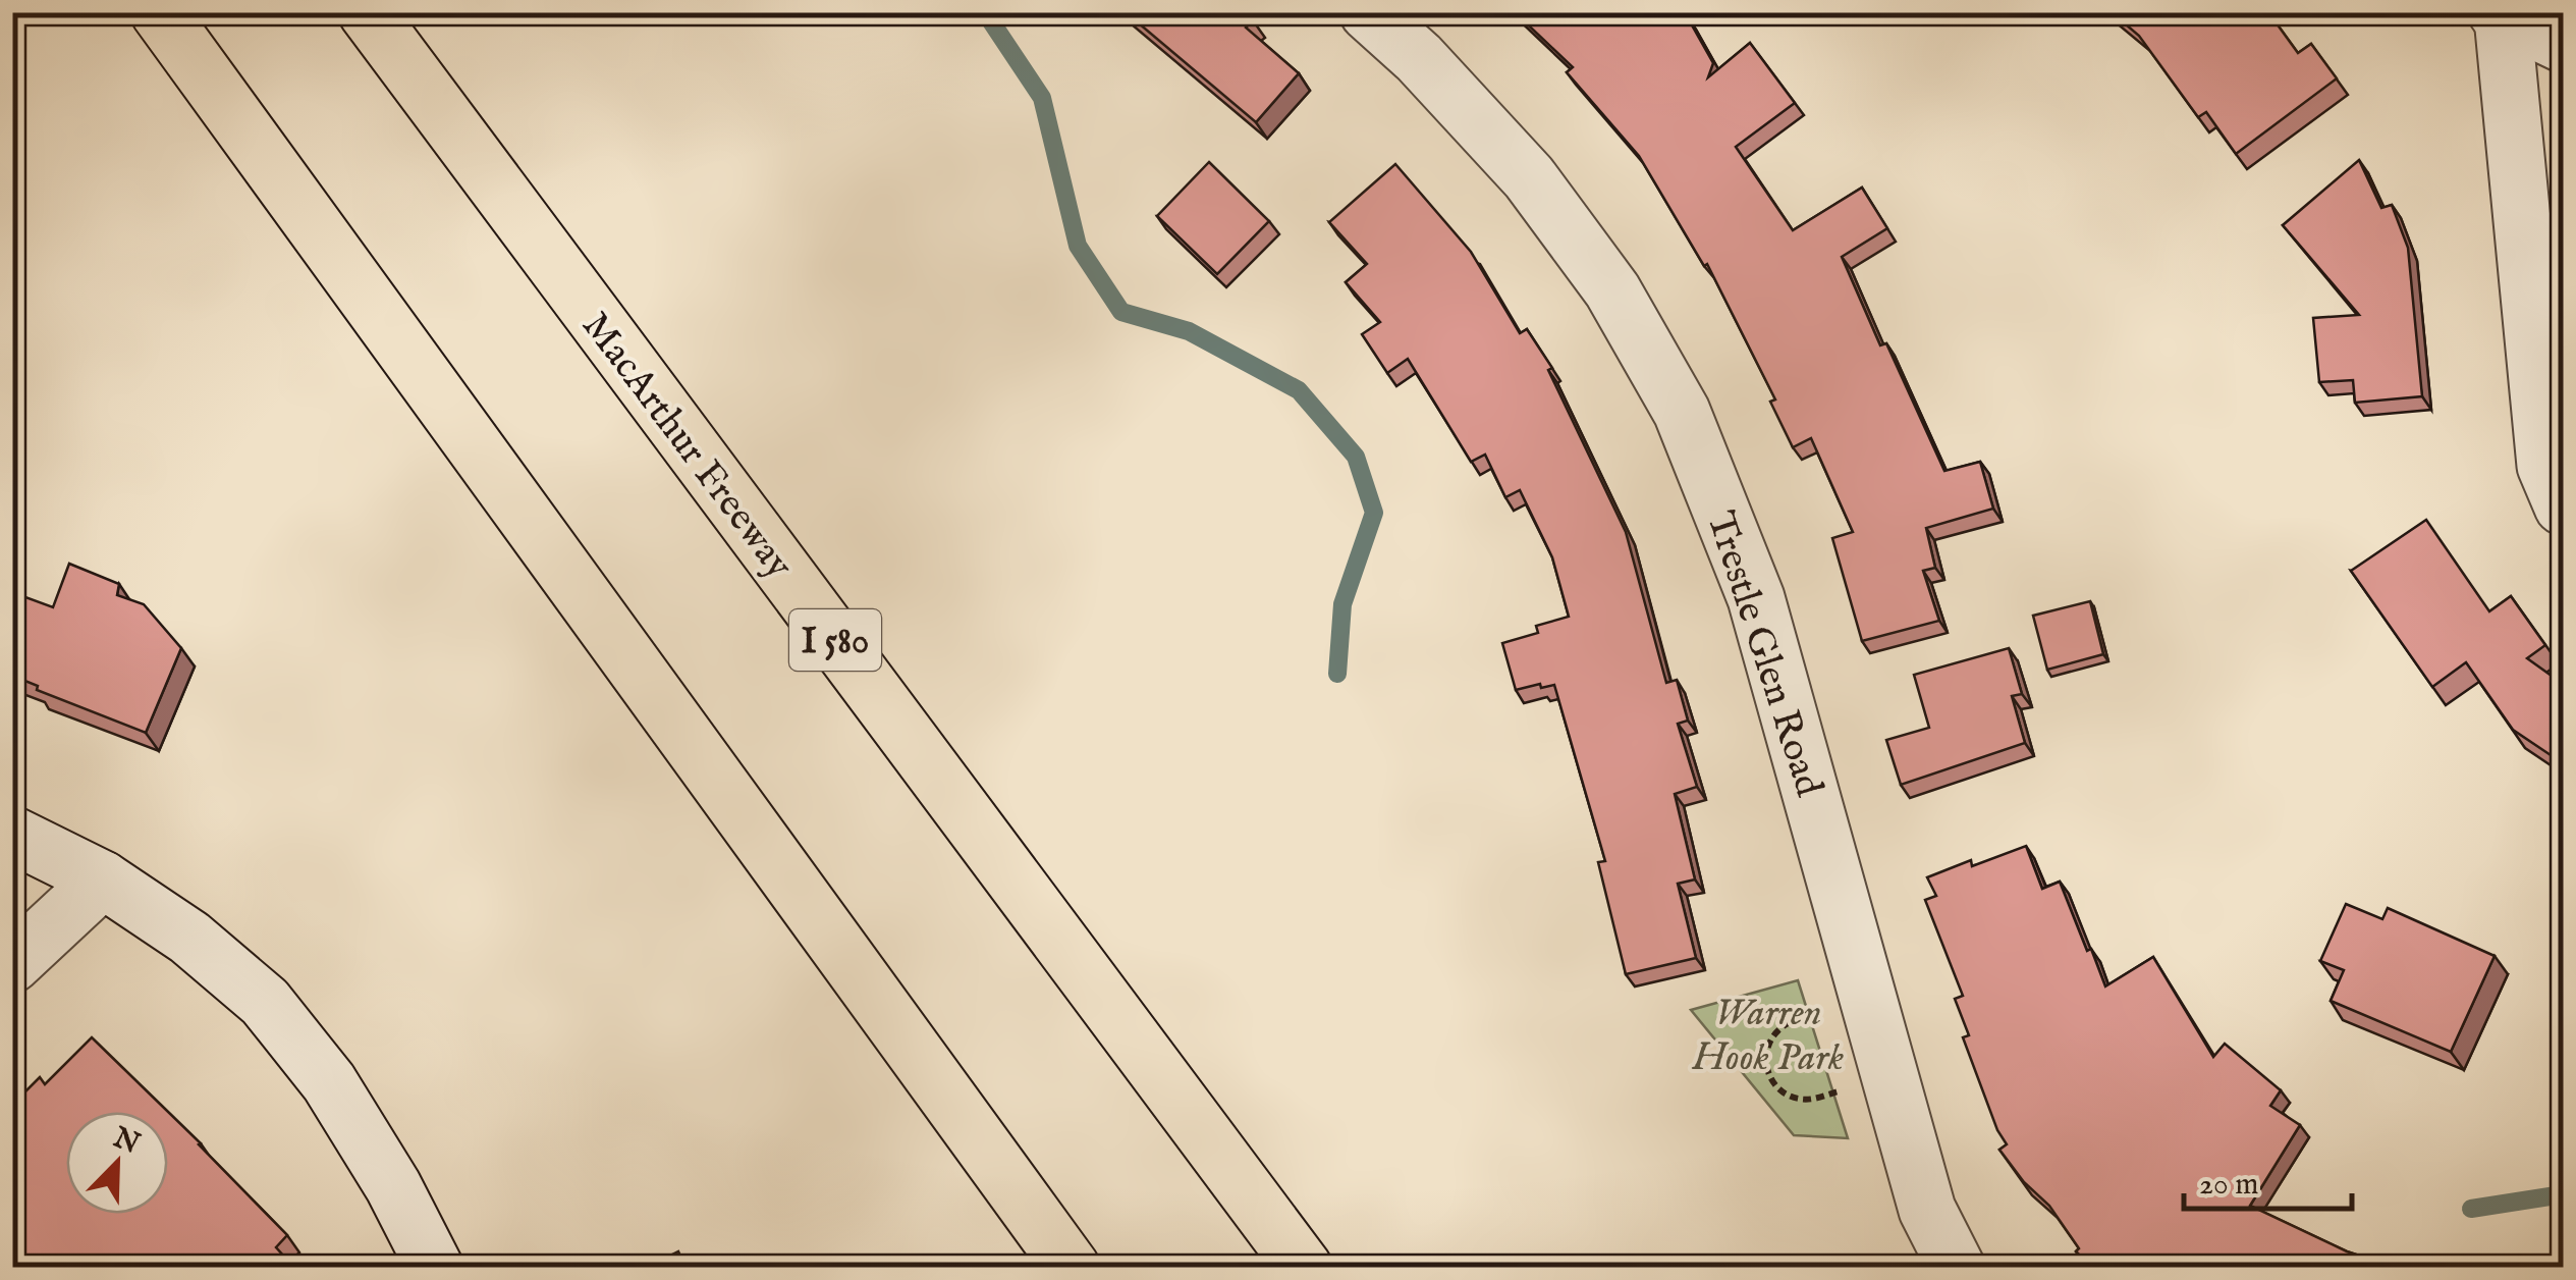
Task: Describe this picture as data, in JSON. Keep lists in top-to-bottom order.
{
  "streets": {
    "highway": ["MacArthur Freeway", "I 580"],
    "street": ["Trestle Glen Road"]
  },
  "parks": ["Warren Hook Park"],
  "scale_bar": "20 m",
  "north": "top right"
}
